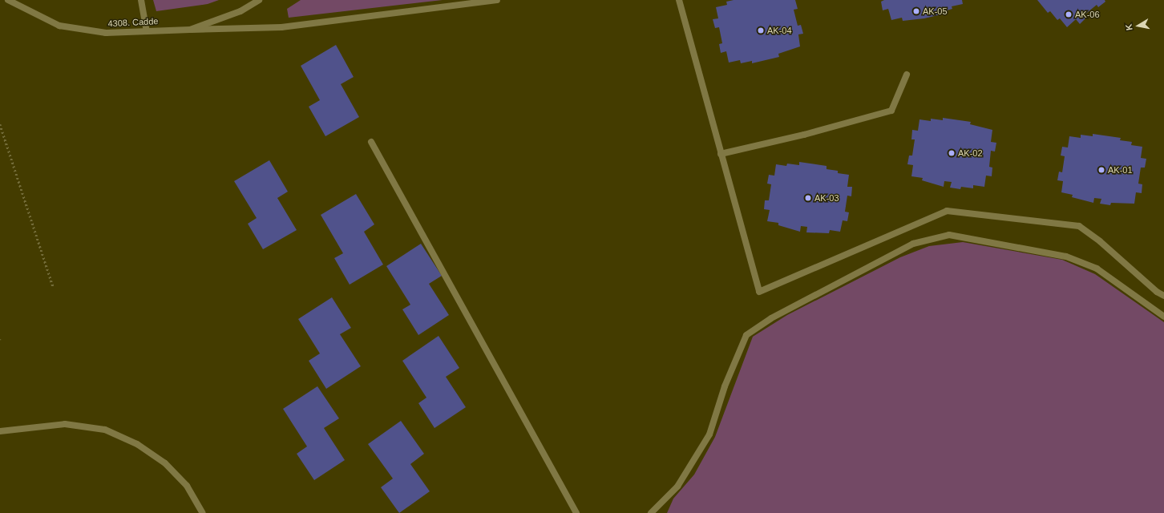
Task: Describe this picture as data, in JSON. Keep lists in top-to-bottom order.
{
  "streets": {
    "street": ["4308. Cadde"]
  },
  "places": [
    "AK-05",
    "AK-06",
    "AK-04",
    "AK-02",
    "AK-01",
    "AK-03"
  ],
  "north": "left"
}
